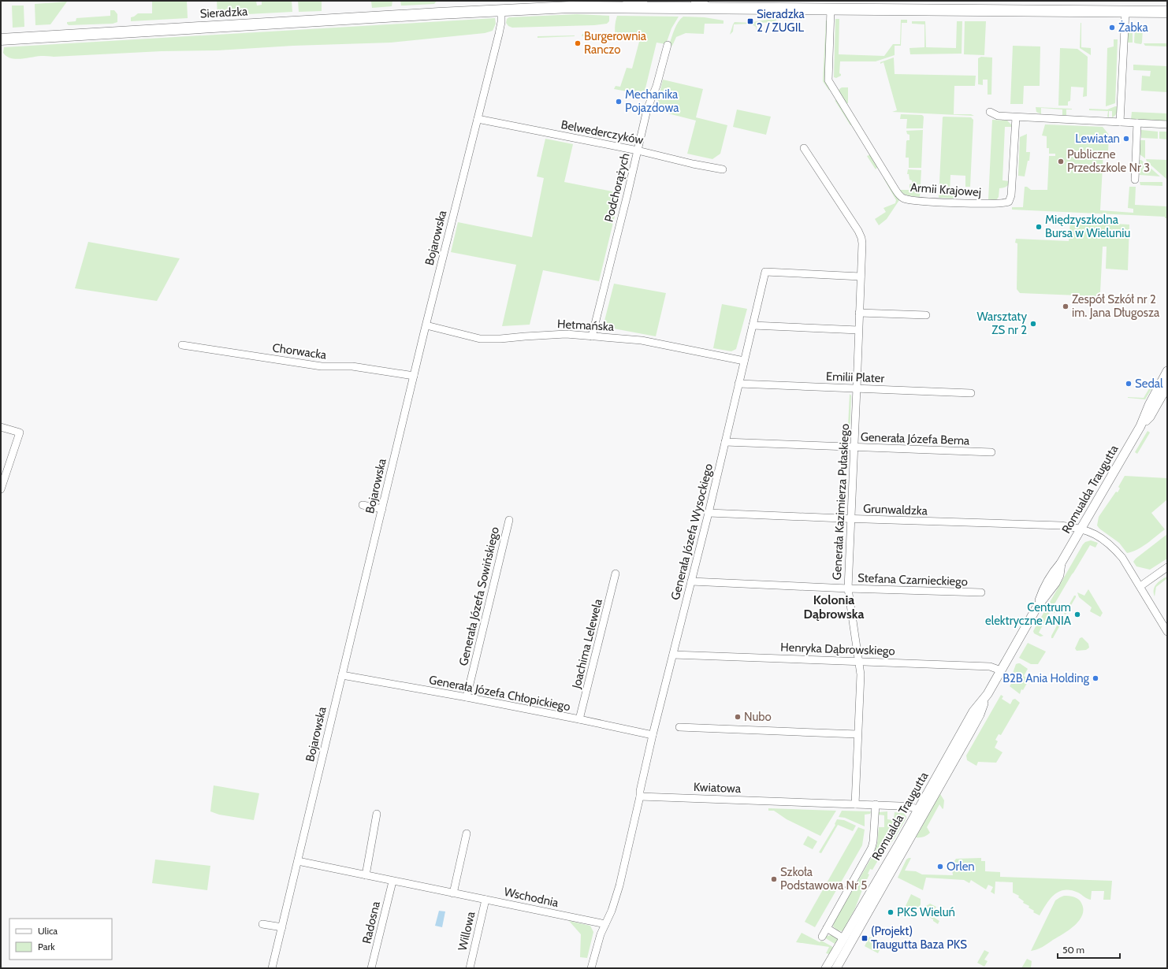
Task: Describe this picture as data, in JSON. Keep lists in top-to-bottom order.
{
  "streets": {
    "main road": ["Sieradzka"],
    "street": [
      "Belwederczyków",
      "Podchorążych",
      "Armii Krajowej",
      "Bojarowska",
      "Hetmańska",
      "Chorwacka",
      "Emilii Plater",
      "Generała Józefa Bema",
      "Romualda Traugutta",
      "Generała Kazimierza Pułaskiego",
      "Grunwaldzka",
      "Generała Józefa Wysockiego",
      "Stefana Czarnieckiego",
      "Generała Józefa Sowińskiego",
      "Joachima Lelewela",
      "Henryka Dąbrowskiego",
      "Generała Józefa Chłopickiego",
      "Kwiatowa",
      "Wschodnia",
      "Radosna",
      "Willowa"
    ]
  },
  "crossings": [
    ["Sieradzka", "Armii Krajowej"],
    ["Sieradzka", "Bojarowska"],
    ["Belwederczyków", "Podchorążych"],
    ["Belwederczyków", "Bojarowska"],
    ["Podchorążych", "Hetmańska"],
    ["Bojarowska", "Hetmańska"],
    ["Bojarowska", "Chorwacka"],
    ["Bojarowska", "Generała Józefa Chłopickiego"],
    ["Bojarowska", "Wschodnia"],
    ["Hetmańska", "Generała Józefa Wysockiego"],
    ["Emilii Plater", "Generała Kazimierza Pułaskiego"],
    ["Emilii Plater", "Generała Józefa Wysockiego"],
    ["Generała Józefa Bema", "Generała Kazimierza Pułaskiego"],
    ["Generała Józefa Bema", "Generała Józefa Wysockiego"],
    ["Romualda Traugutta", "Grunwaldzka"],
    ["Romualda Traugutta", "Henryka Dąbrowskiego"],
    ["Romualda Traugutta", "Kwiatowa"],
    ["Generała Kazimierza Pułaskiego", "Grunwaldzka"],
    ["Generała Kazimierza Pułaskiego", "Generała Józefa Wysockiego"],
    ["Generała Kazimierza Pułaskiego", "Stefana Czarnieckiego"],
    ["Generała Kazimierza Pułaskiego", "Henryka Dąbrowskiego"],
    ["Generała Kazimierza Pułaskiego", "Kwiatowa"],
    ["Grunwaldzka", "Generała Józefa Wysockiego"],
    ["Generała Józefa Wysockiego", "Stefana Czarnieckiego"],
    ["Generała Józefa Wysockiego", "Henryka Dąbrowskiego"],
    ["Generała Józefa Wysockiego", "Generała Józefa Chłopickiego"],
    ["Generała Józefa Wysockiego", "Kwiatowa"],
    ["Generała Józefa Sowińskiego", "Generała Józefa Chłopickiego"],
    ["Joachima Lelewela", "Generała Józefa Chłopickiego"],
    ["Wschodnia", "Radosna"],
    ["Wschodnia", "Willowa"]
  ],
  "districts": ["Kolonia Dąbrowska"],
  "places": {
    "transit": ["Sieradzka 2 / ZUGIL", "(Projekt) Traugutta Baza PKS"],
    "other": [
      "Żabka",
      "Burgerownia Ranczo",
      "Mechanika Pojazdowa",
      "Lewiatan",
      "Publiczne Przedszkole Nr 3",
      "Międzyszkolna Bursa w Wieluniu",
      "Zespół Szkół nr 2 im. Jana Długosza",
      "Warsztaty ZS nr 2",
      "Sedal",
      "Centrum elektryczne ANIA",
      "B2B Ania Holding",
      "Nubo",
      "Orlen",
      "Szkoła Podstawowa Nr 5",
      "PKS Wieluń"
    ]
  },
  "legend": ["Ulica", "Park"],
  "scale_bar": "50 m"
}
